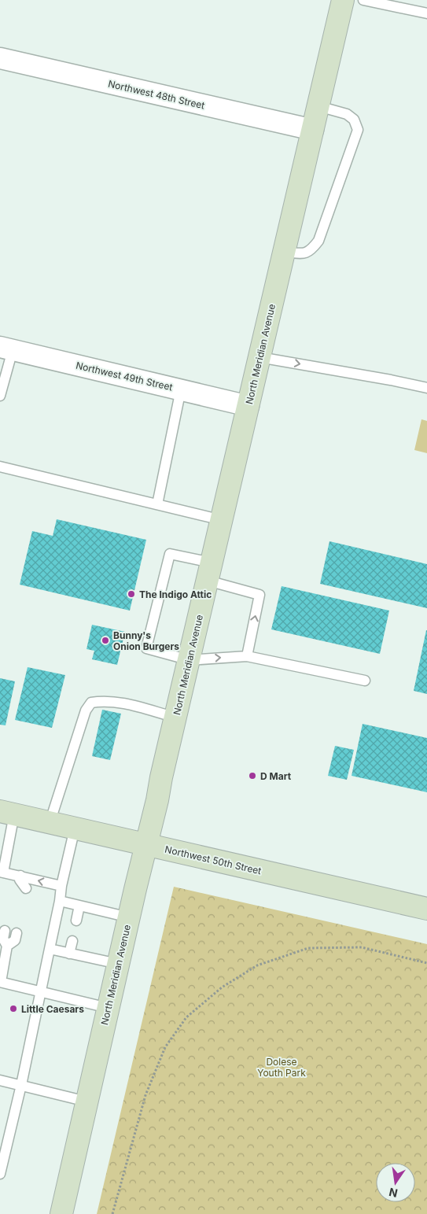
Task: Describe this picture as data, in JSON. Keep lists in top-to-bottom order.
{
  "streets": {
    "main road": ["North Meridian Avenue", "Northwest 50th Street"],
    "street": ["Northwest 48th Street", "Northwest 49th Street"]
  },
  "crossings": [
    ["Northwest 48th Street", "North Meridian Avenue"],
    ["North Meridian Avenue", "Northwest 49th Street"],
    ["North Meridian Avenue", "Northwest 50th Street"]
  ],
  "parks": ["Dolese Youth Park"],
  "places": [
    "The Indigo Attic",
    "Bunny's Onion Burgers",
    "D Mart",
    "Little Caesars"
  ],
  "north": "bottom"
}
